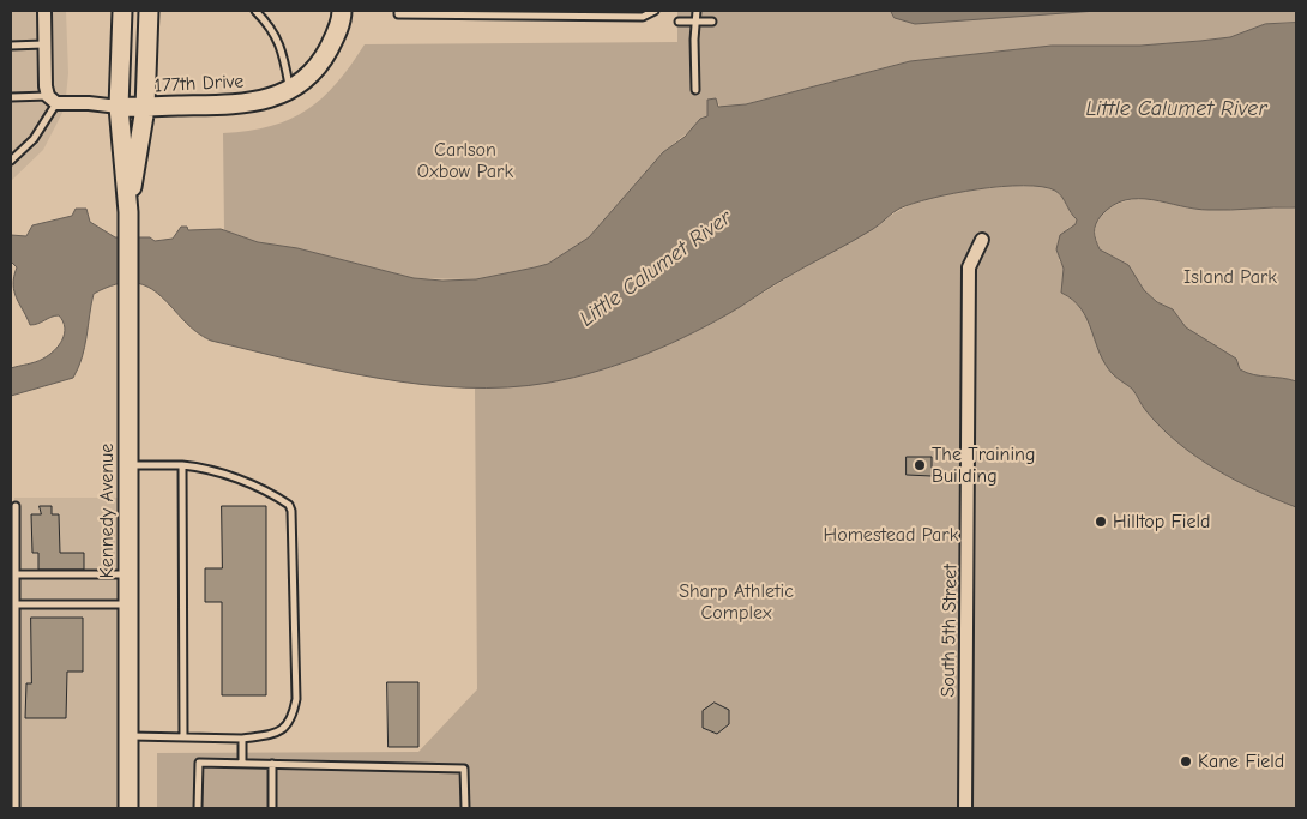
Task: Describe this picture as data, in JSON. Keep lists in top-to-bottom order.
{
  "streets": {
    "street": ["177th Drive", "Kennedy Avenue", "South 5th Street"]
  },
  "crossings": [
    ["177th Drive", "Kennedy Avenue"]
  ],
  "water": ["Little Calumet River"],
  "parks": [
    "Carlson Oxbow Park",
    "Island Park",
    "Homestead Park",
    "Sharp Athletic Complex"
  ],
  "places": ["The Training Building", "Hilltop Field", "Kane Field"]
}
